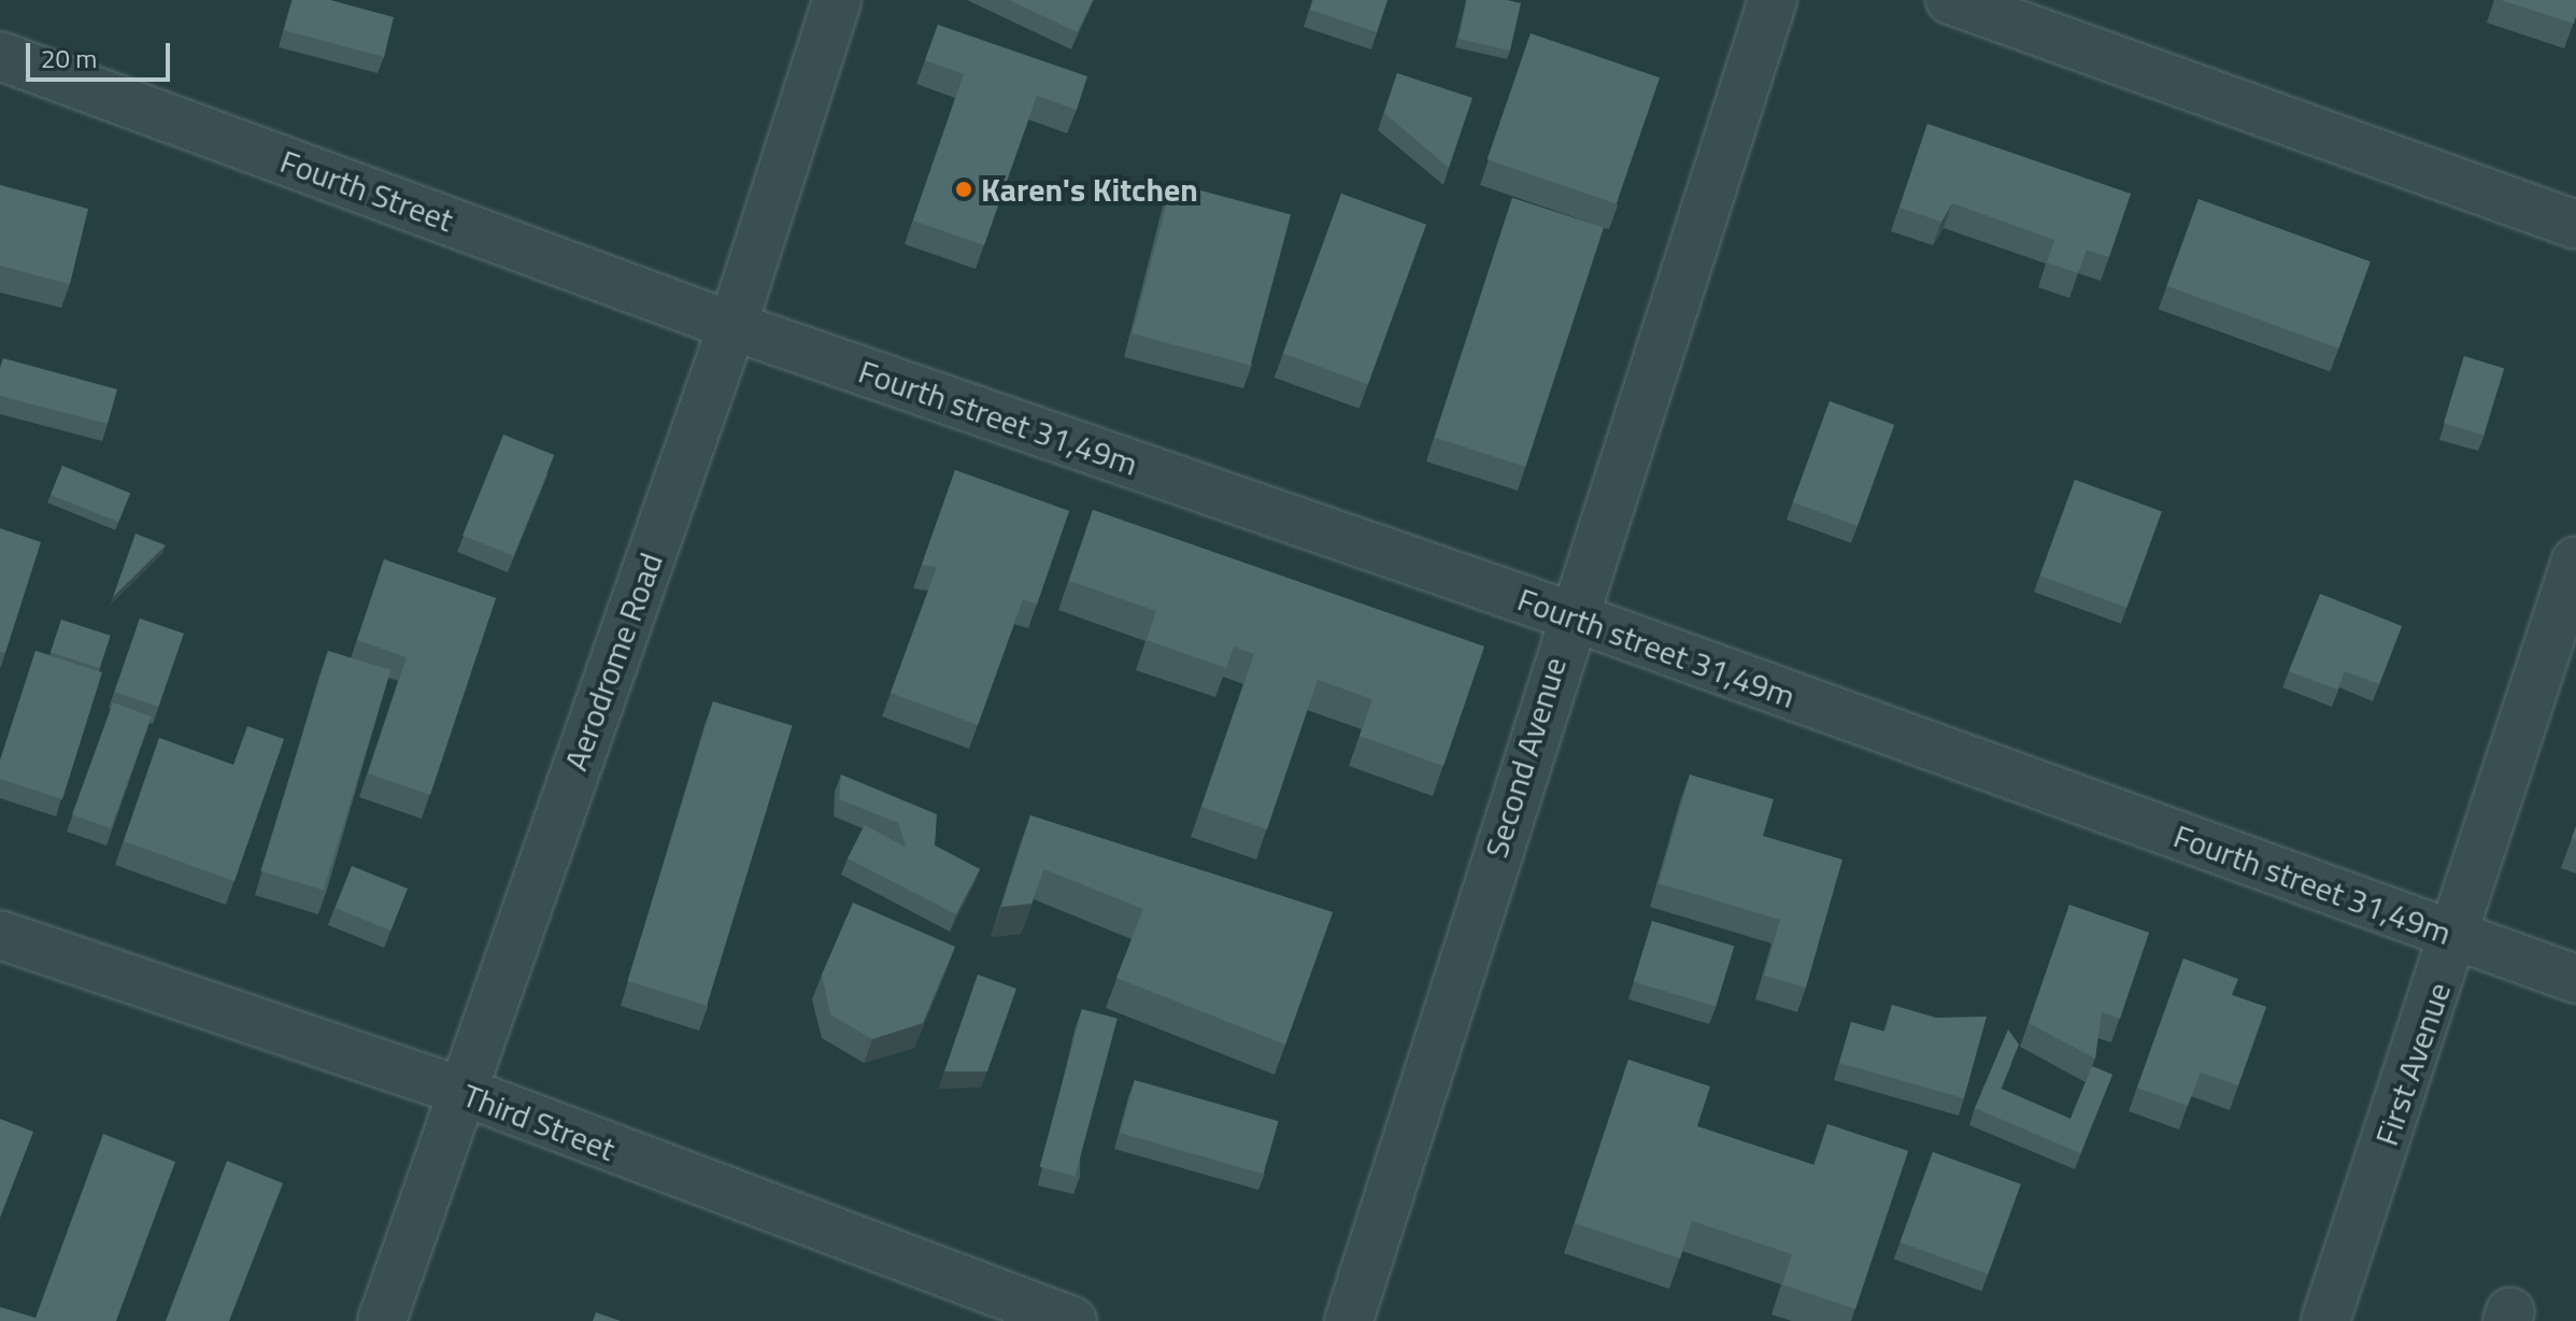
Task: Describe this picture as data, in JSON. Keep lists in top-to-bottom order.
{
  "streets": {
    "street": [
      "Fourth Street",
      "Fourth street 31,49m",
      "Aerodrome Road",
      "Second Avenue",
      "First Avenue",
      "Third Street"
    ]
  },
  "crossings": [
    ["Fourth Street", "Fourth street 31,49m"],
    ["Fourth Street", "Aerodrome Road"],
    ["Fourth street 31,49m", "Aerodrome Road"],
    ["Fourth street 31,49m", "Second Avenue"],
    ["Fourth street 31,49m", "First Avenue"],
    ["Aerodrome Road", "Third Street"]
  ],
  "places": ["Karen's Kitchen"],
  "scale_bar": "20 m"
}
